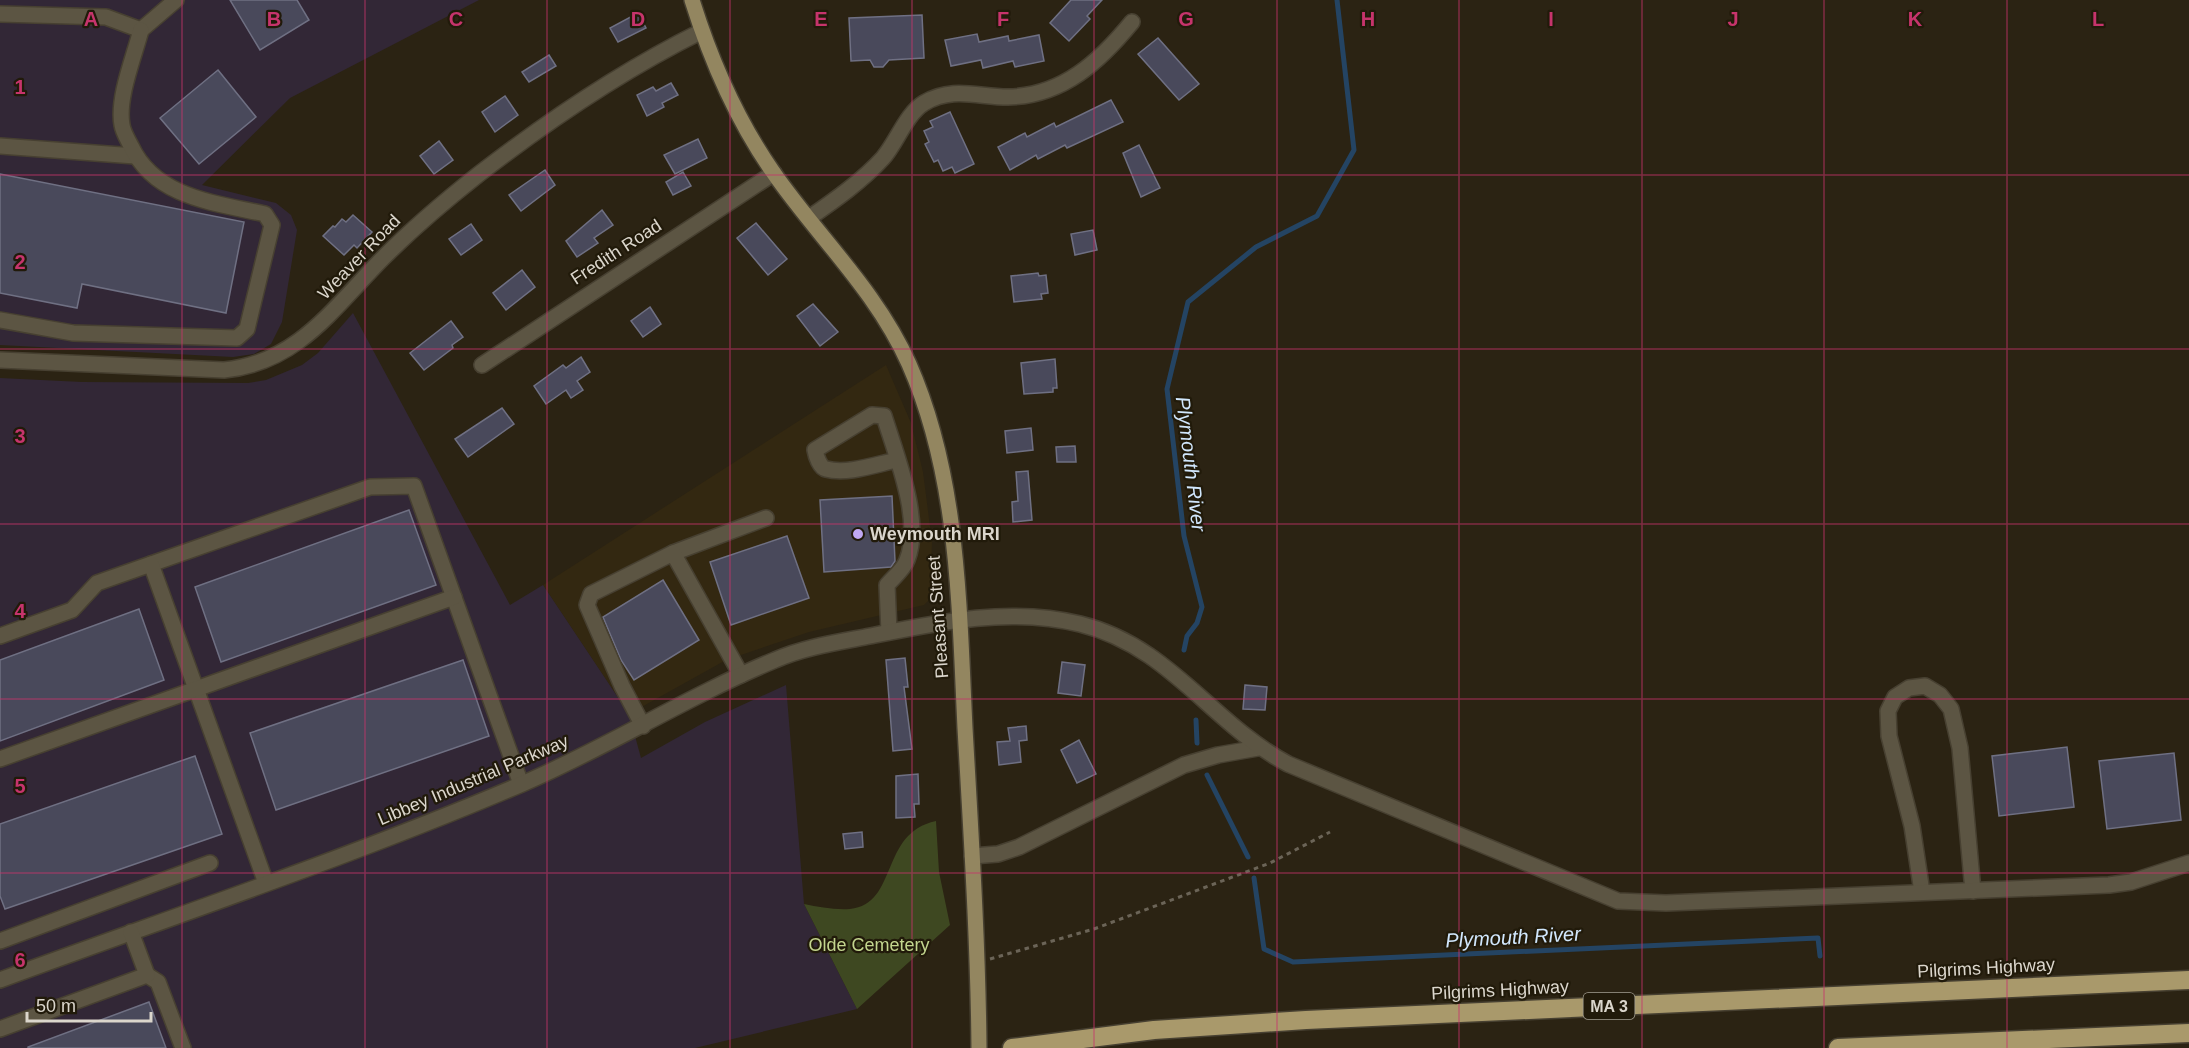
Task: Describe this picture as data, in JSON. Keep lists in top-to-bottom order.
{
  "streets": {
    "highway": ["Pilgrims Highway", "MA 3"],
    "main road": ["Pleasant Street"],
    "street": ["Fredith Road", "Weaver Road", "Libbey Industrial Parkway"]
  },
  "crossings": [
    ["Fredith Road", "Pleasant Street"],
    ["Weaver Road", "Pleasant Street"],
    ["Pleasant Street", "Libbey Industrial Parkway"]
  ],
  "water": ["Plymouth River"],
  "parks": ["Olde Cemetery"],
  "places": ["Weymouth MRI"],
  "scale_bar": "50 m",
  "grid": {
    "columns": [
      "A",
      "B",
      "C",
      "D",
      "E",
      "F",
      "G",
      "H",
      "I",
      "J",
      "K",
      "L"
    ],
    "rows": [
      "1",
      "2",
      "3",
      "4",
      "5",
      "6"
    ]
  }
}
